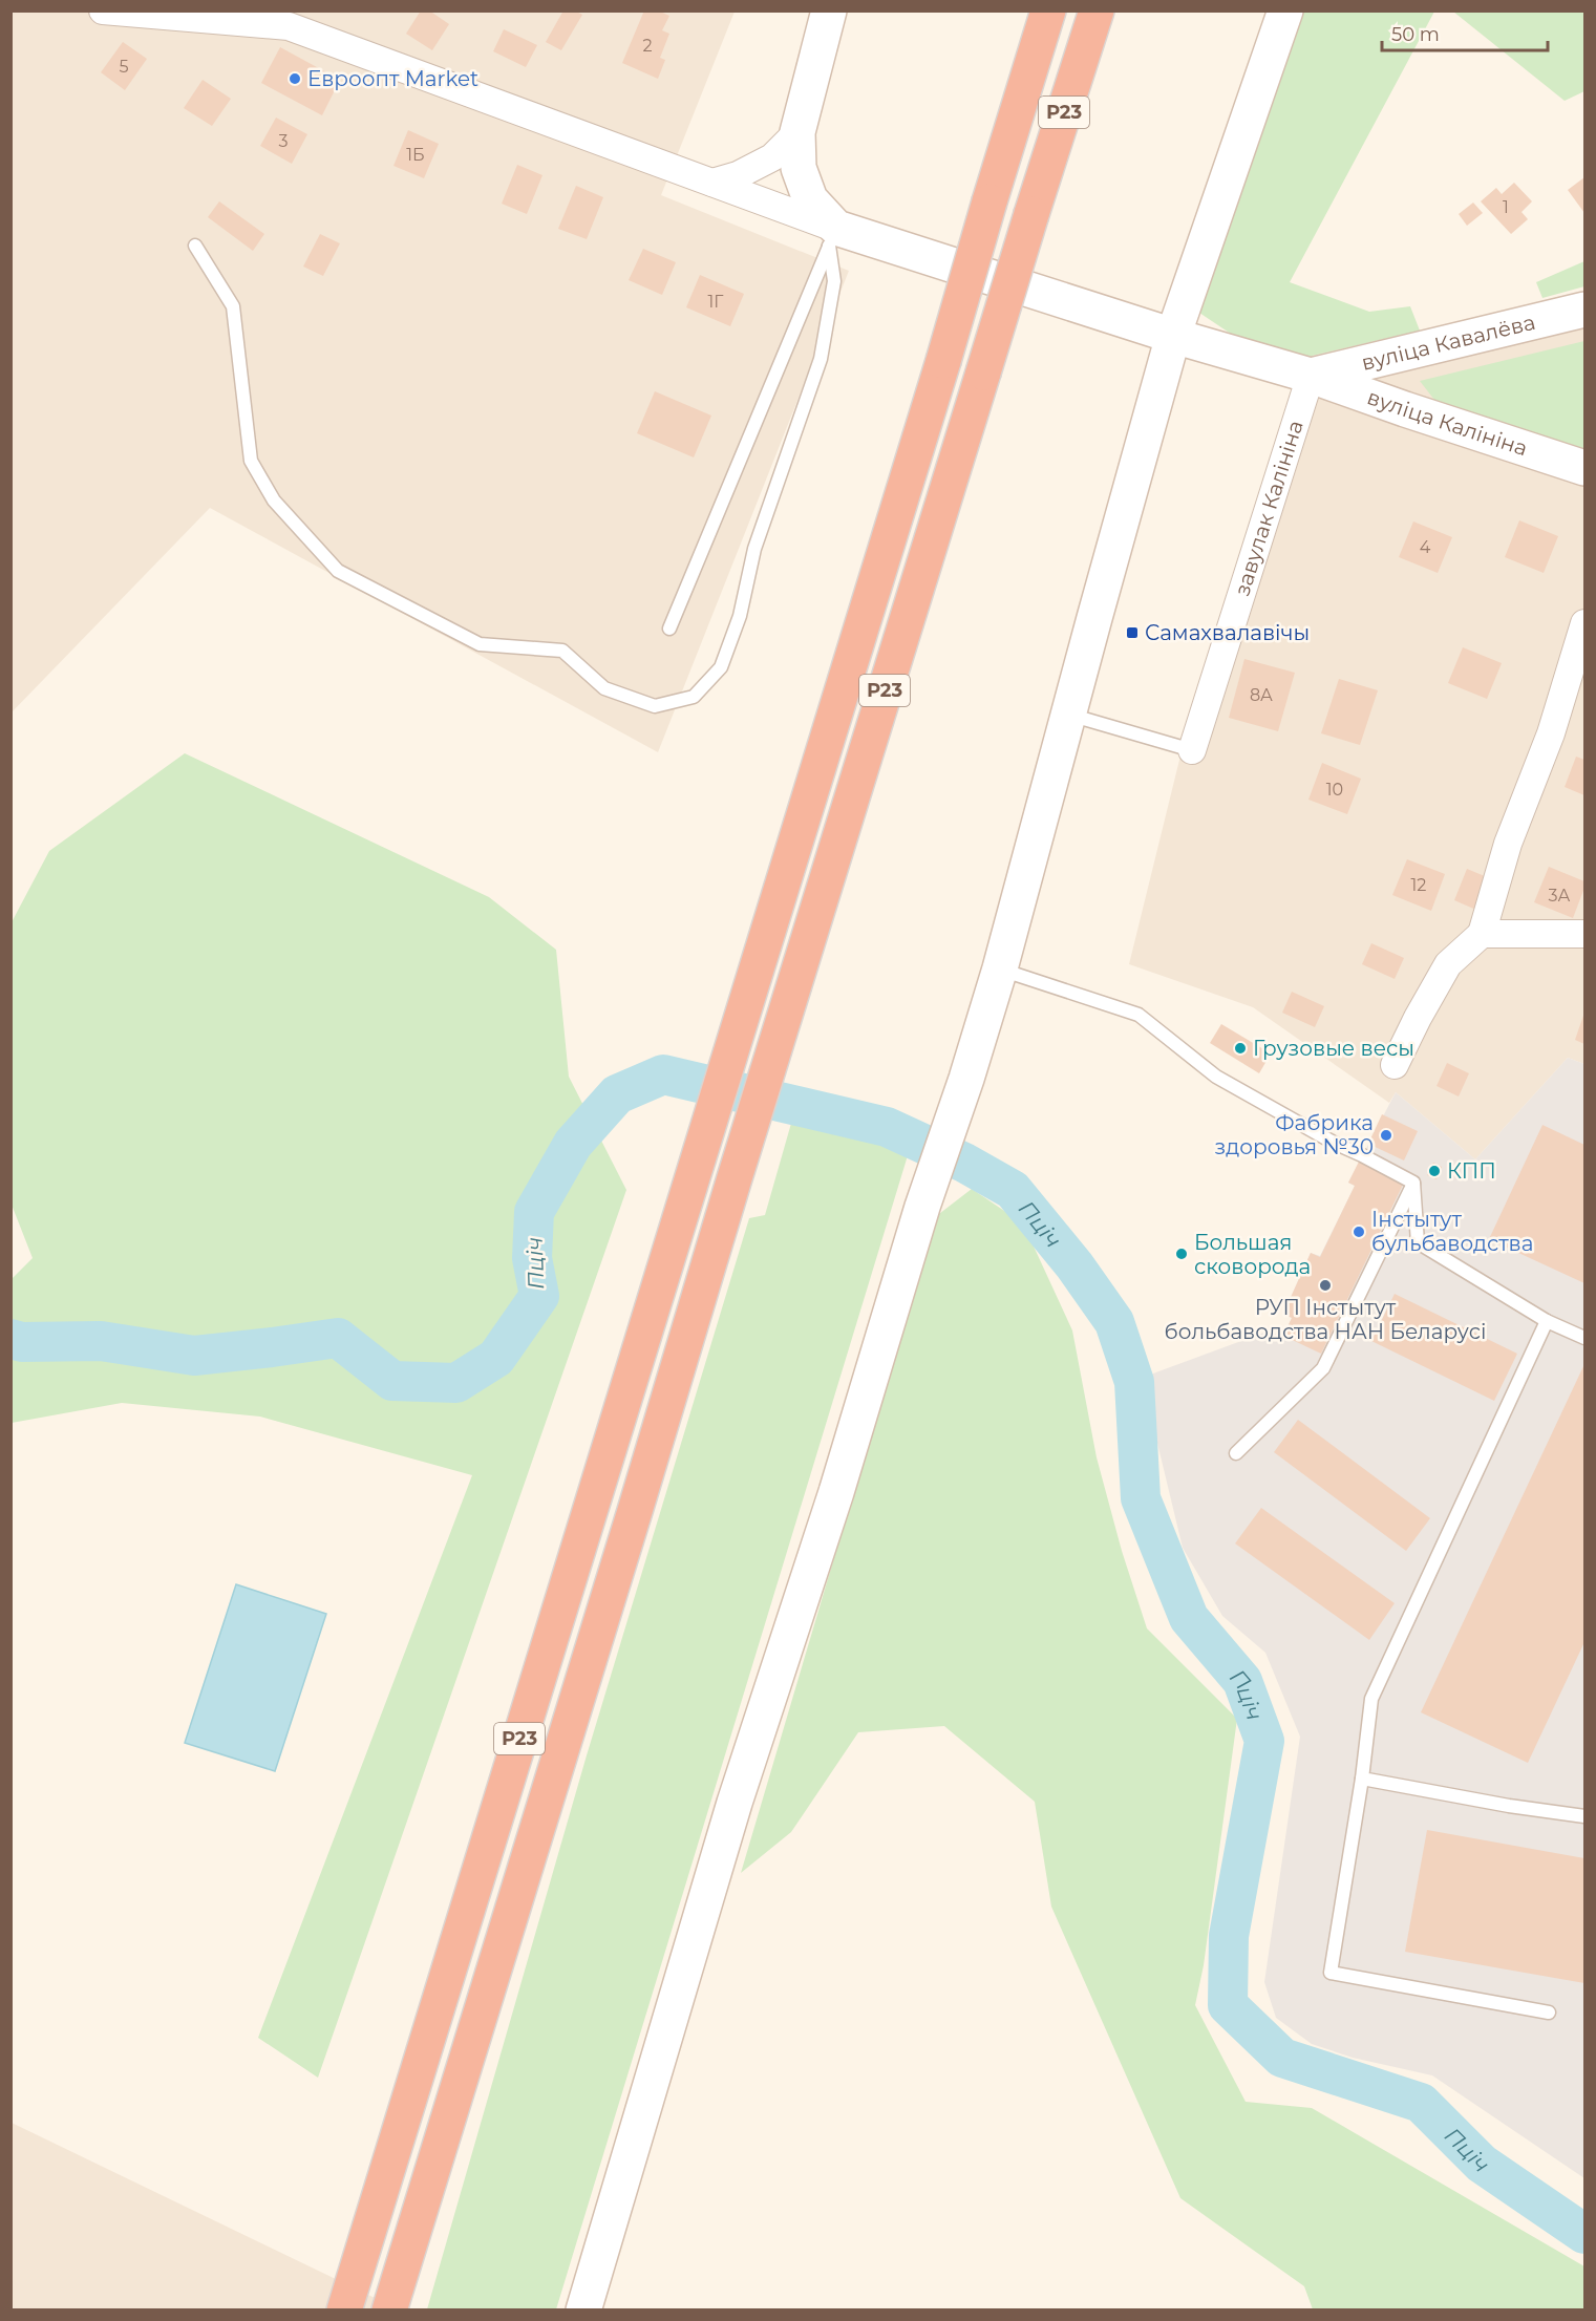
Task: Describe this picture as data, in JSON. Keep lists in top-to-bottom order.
{
  "streets": {
    "highway": ["Р23"],
    "street": ["вуліца Кавалёва", "вуліца Калініна", "завулак Калініна"]
  },
  "crossings": [
    ["вуліца Кавалёва", "вуліца Калініна"],
    ["вуліца Кавалёва", "завулак Калініна"],
    ["вуліца Калініна", "завулак Калініна"]
  ],
  "water": ["Пціч"],
  "places": {
    "other": [
      "Евроопт Market",
      "Грузовые весы",
      "Фабрика здоровья №30",
      "КПП",
      "Інстытут бульбаводства",
      "Большая сковорода",
      "РУП Інстытут больбаводства НАН Беларусі"
    ],
    "transit": ["Самахвалавічы"]
  },
  "house_numbers": [
    "2",
    "5",
    "3",
    "1Б",
    "1",
    "1Г",
    "4",
    "8А",
    "10",
    "12",
    "3А"
  ],
  "scale_bar": "50 m"
}
